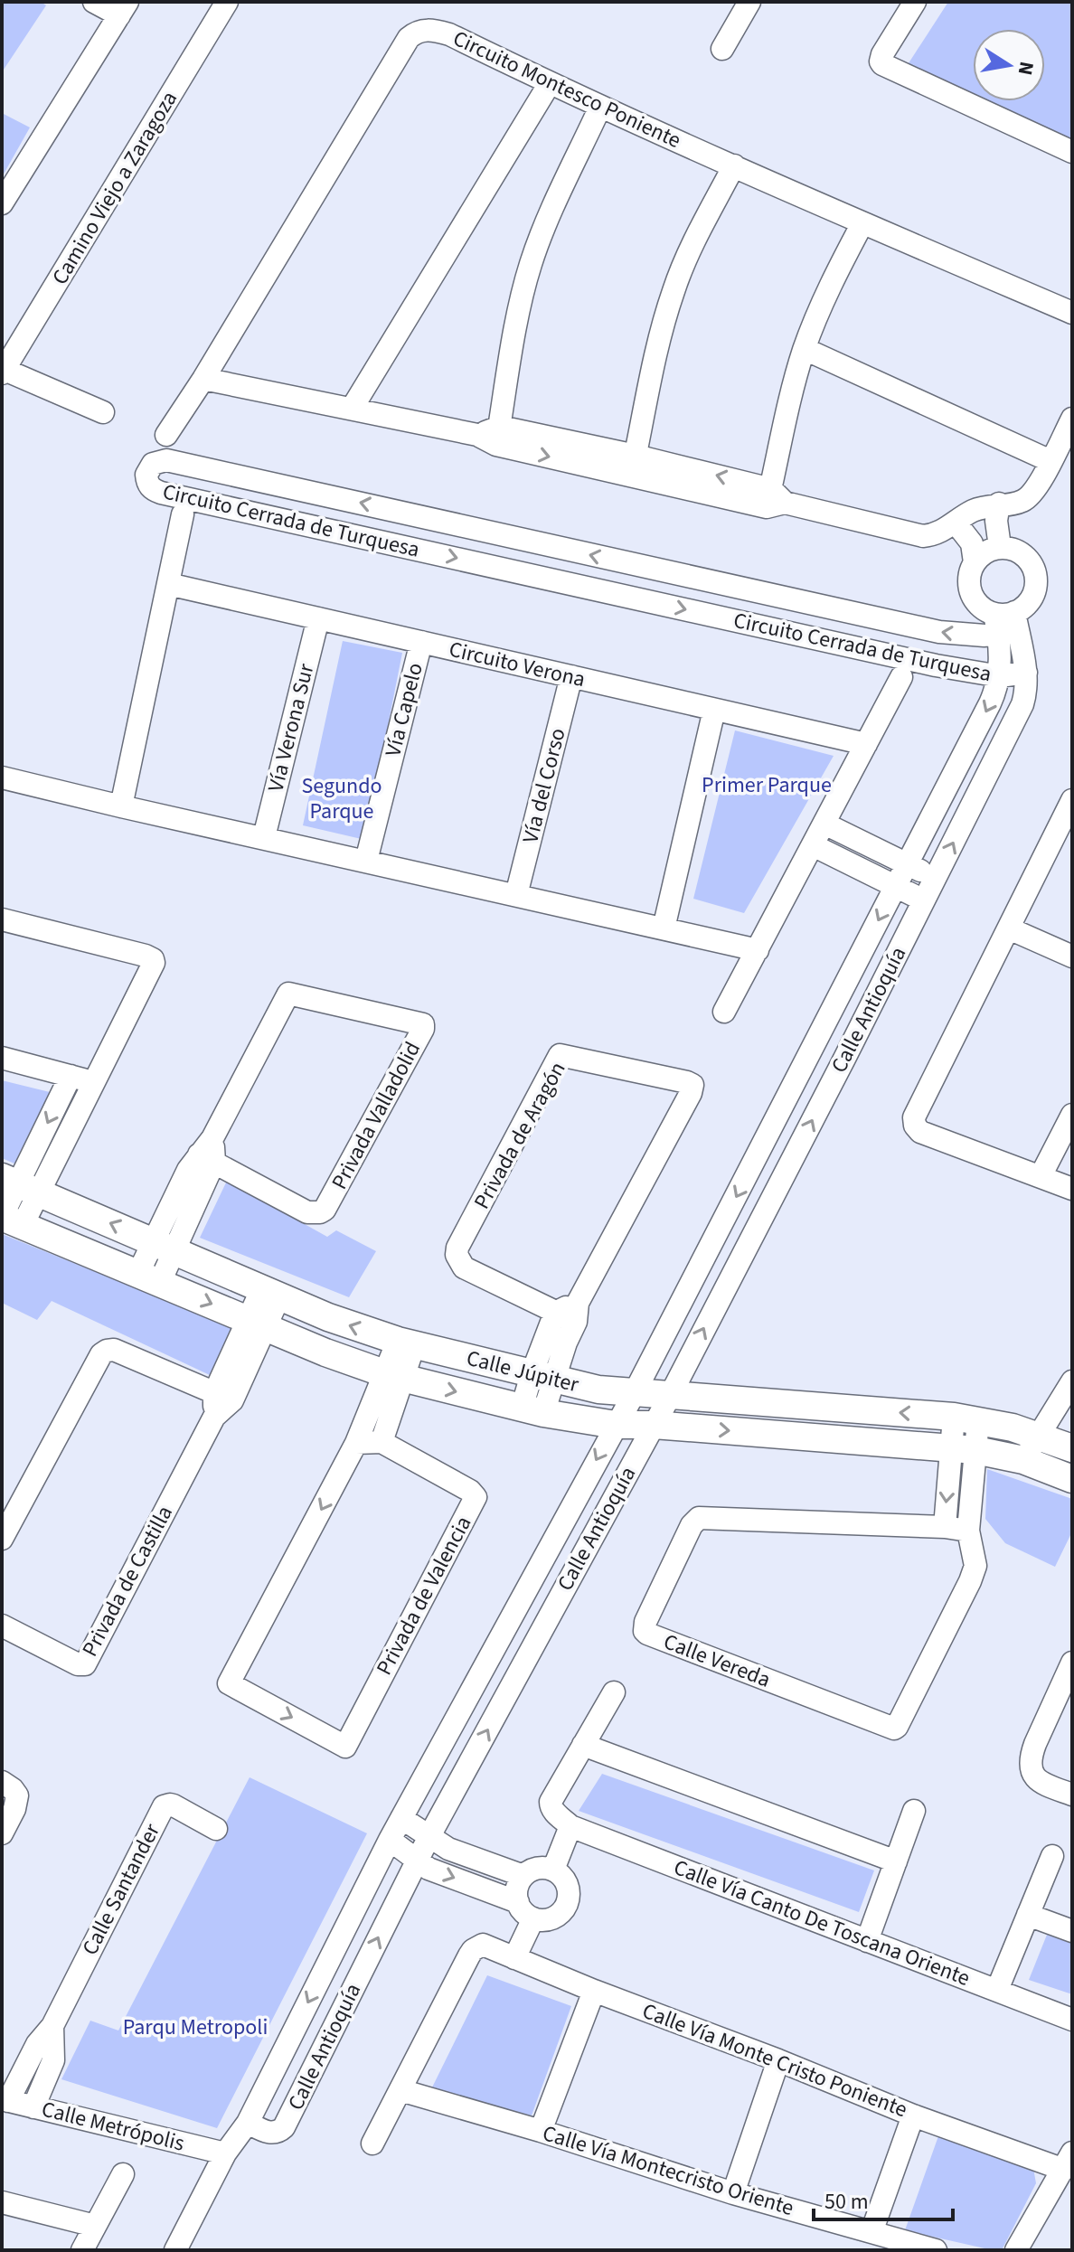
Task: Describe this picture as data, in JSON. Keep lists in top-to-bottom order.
{
  "streets": {
    "main road": ["Calle Júpiter"],
    "street": [
      "Circuito Montesco Poniente",
      "Camino Viejo a Zaragoza",
      "Circuito Cerrada de Turquesa",
      "Circuito Verona",
      "Vía Capelo",
      "Vía Verona Sur",
      "Vía del Corso",
      "Calle Antioquía",
      "Privada Valladolid",
      "Privada de Aragón",
      "Privada de Castilla",
      "Privada de Valencia",
      "Calle Vereda",
      "Calle Santander",
      "Calle Vía Canto De Toscana Oriente",
      "Calle Vía Monte Cristo Poniente",
      "Calle Metrópolis",
      "Calle Vía Montecristo Oriente"
    ]
  },
  "crossings": [
    ["Circuito Cerrada de Turquesa", "Calle Antioquía"],
    ["Circuito Verona", "Vía Capelo"],
    ["Circuito Verona", "Vía Verona Sur"],
    ["Circuito Verona", "Vía del Corso"],
    ["Calle Antioquía", "Calle Júpiter"],
    ["Privada Valladolid", "Calle Júpiter"],
    ["Privada de Aragón", "Calle Júpiter"],
    ["Calle Júpiter", "Privada de Castilla"],
    ["Calle Júpiter", "Calle Vereda"],
    ["Calle Santander", "Calle Metrópolis"],
    ["Calle Vía Monte Cristo Poniente", "Calle Vía Montecristo Oriente"]
  ],
  "parks": ["Primer Parque", "Segundo Parque", "Parqu Metropoli"],
  "scale_bar": "50 m",
  "north": "right"
}
